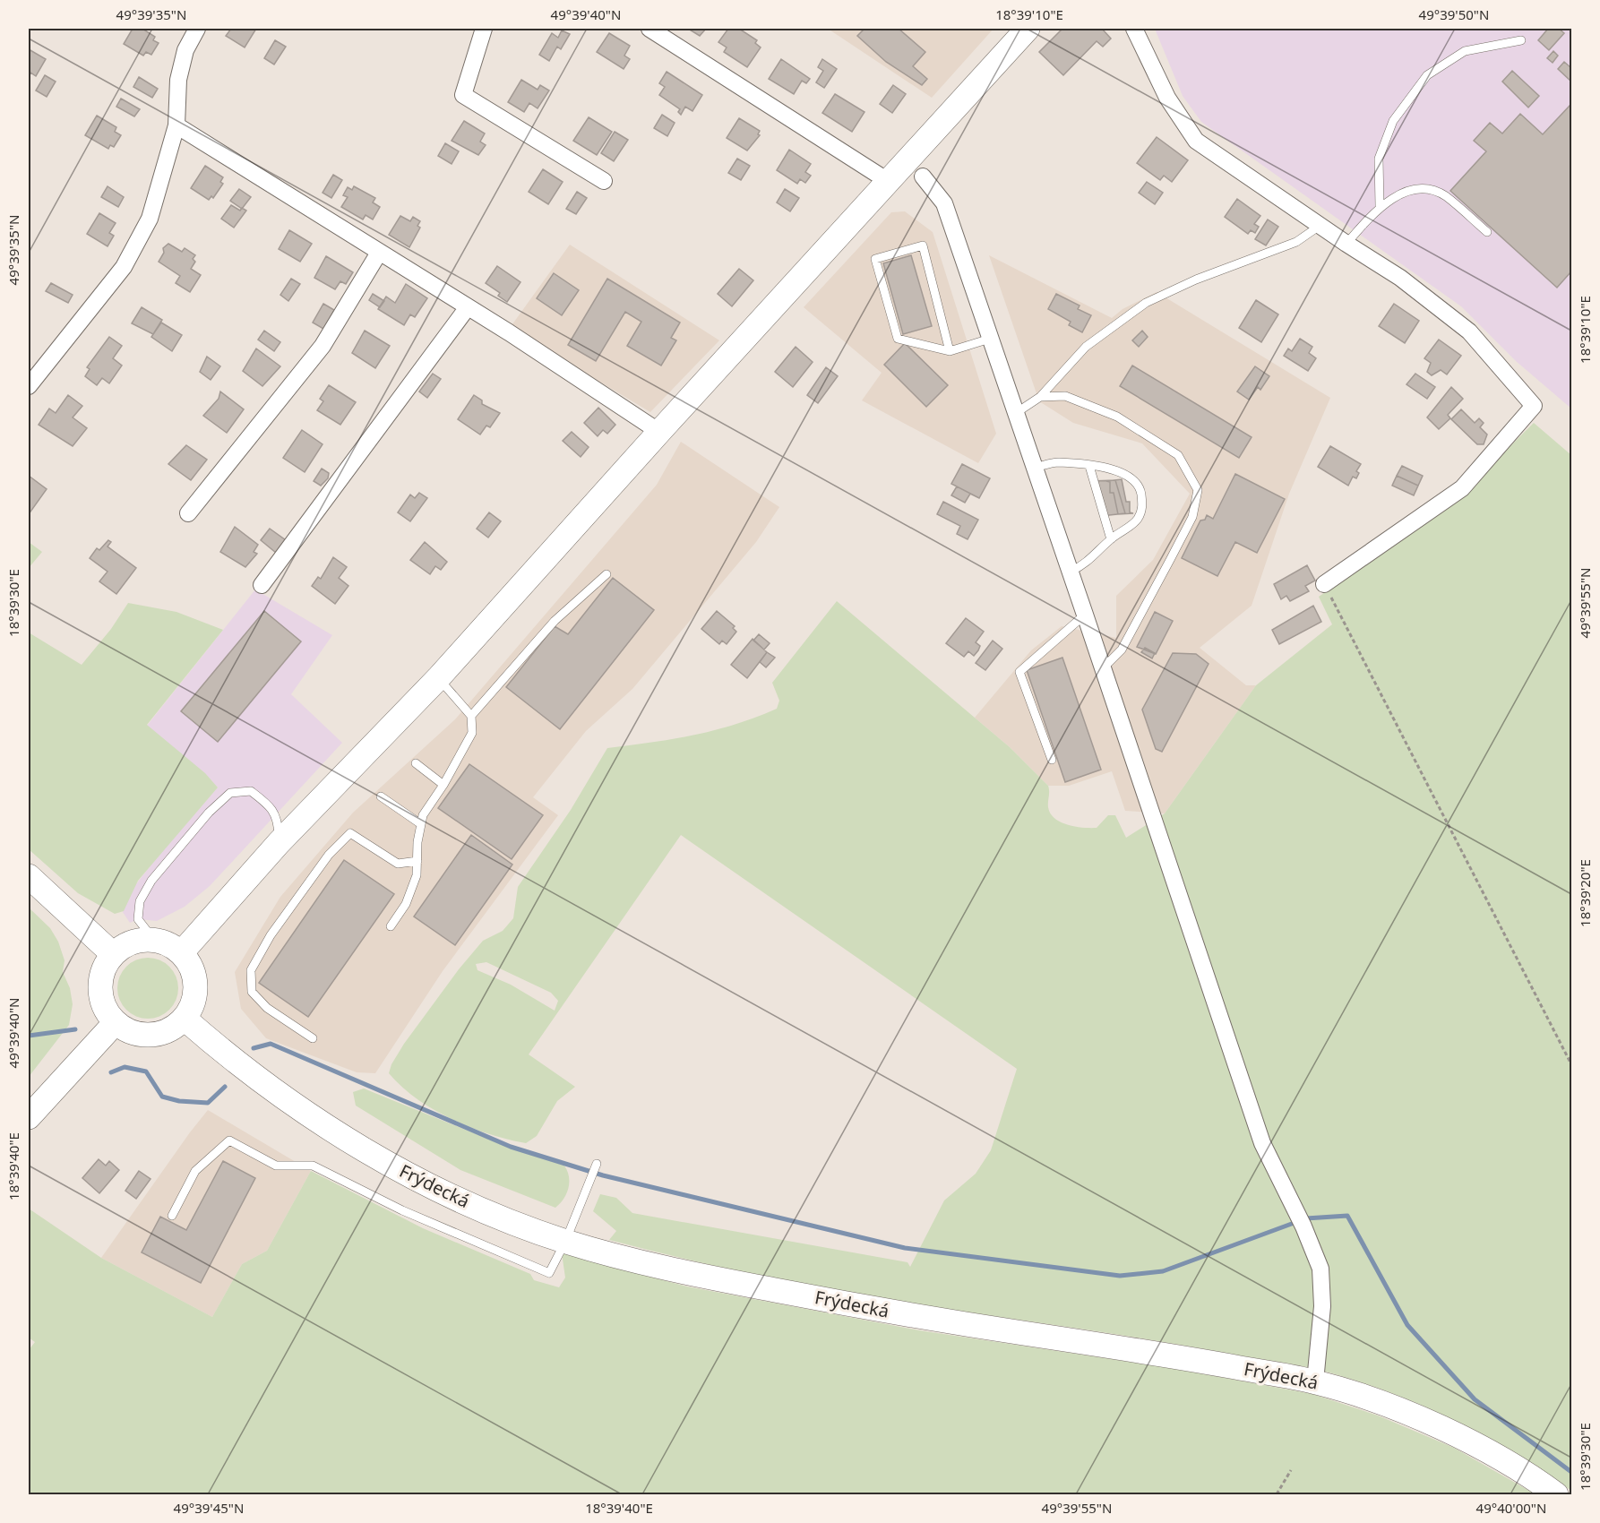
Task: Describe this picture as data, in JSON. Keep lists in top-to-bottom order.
{
  "streets": {
    "main road": ["Frýdecká"]
  },
  "coordinates": [
    "49°39'35\"N",
    "49°39'40\"N",
    "18°39'10\"E",
    "49°39'50\"N",
    "18°39'30\"E",
    "49°39'55\"N",
    "18°39'20\"E",
    "18°39'40\"E",
    "49°39'45\"N",
    "49°40'00\"N"
  ]
}
